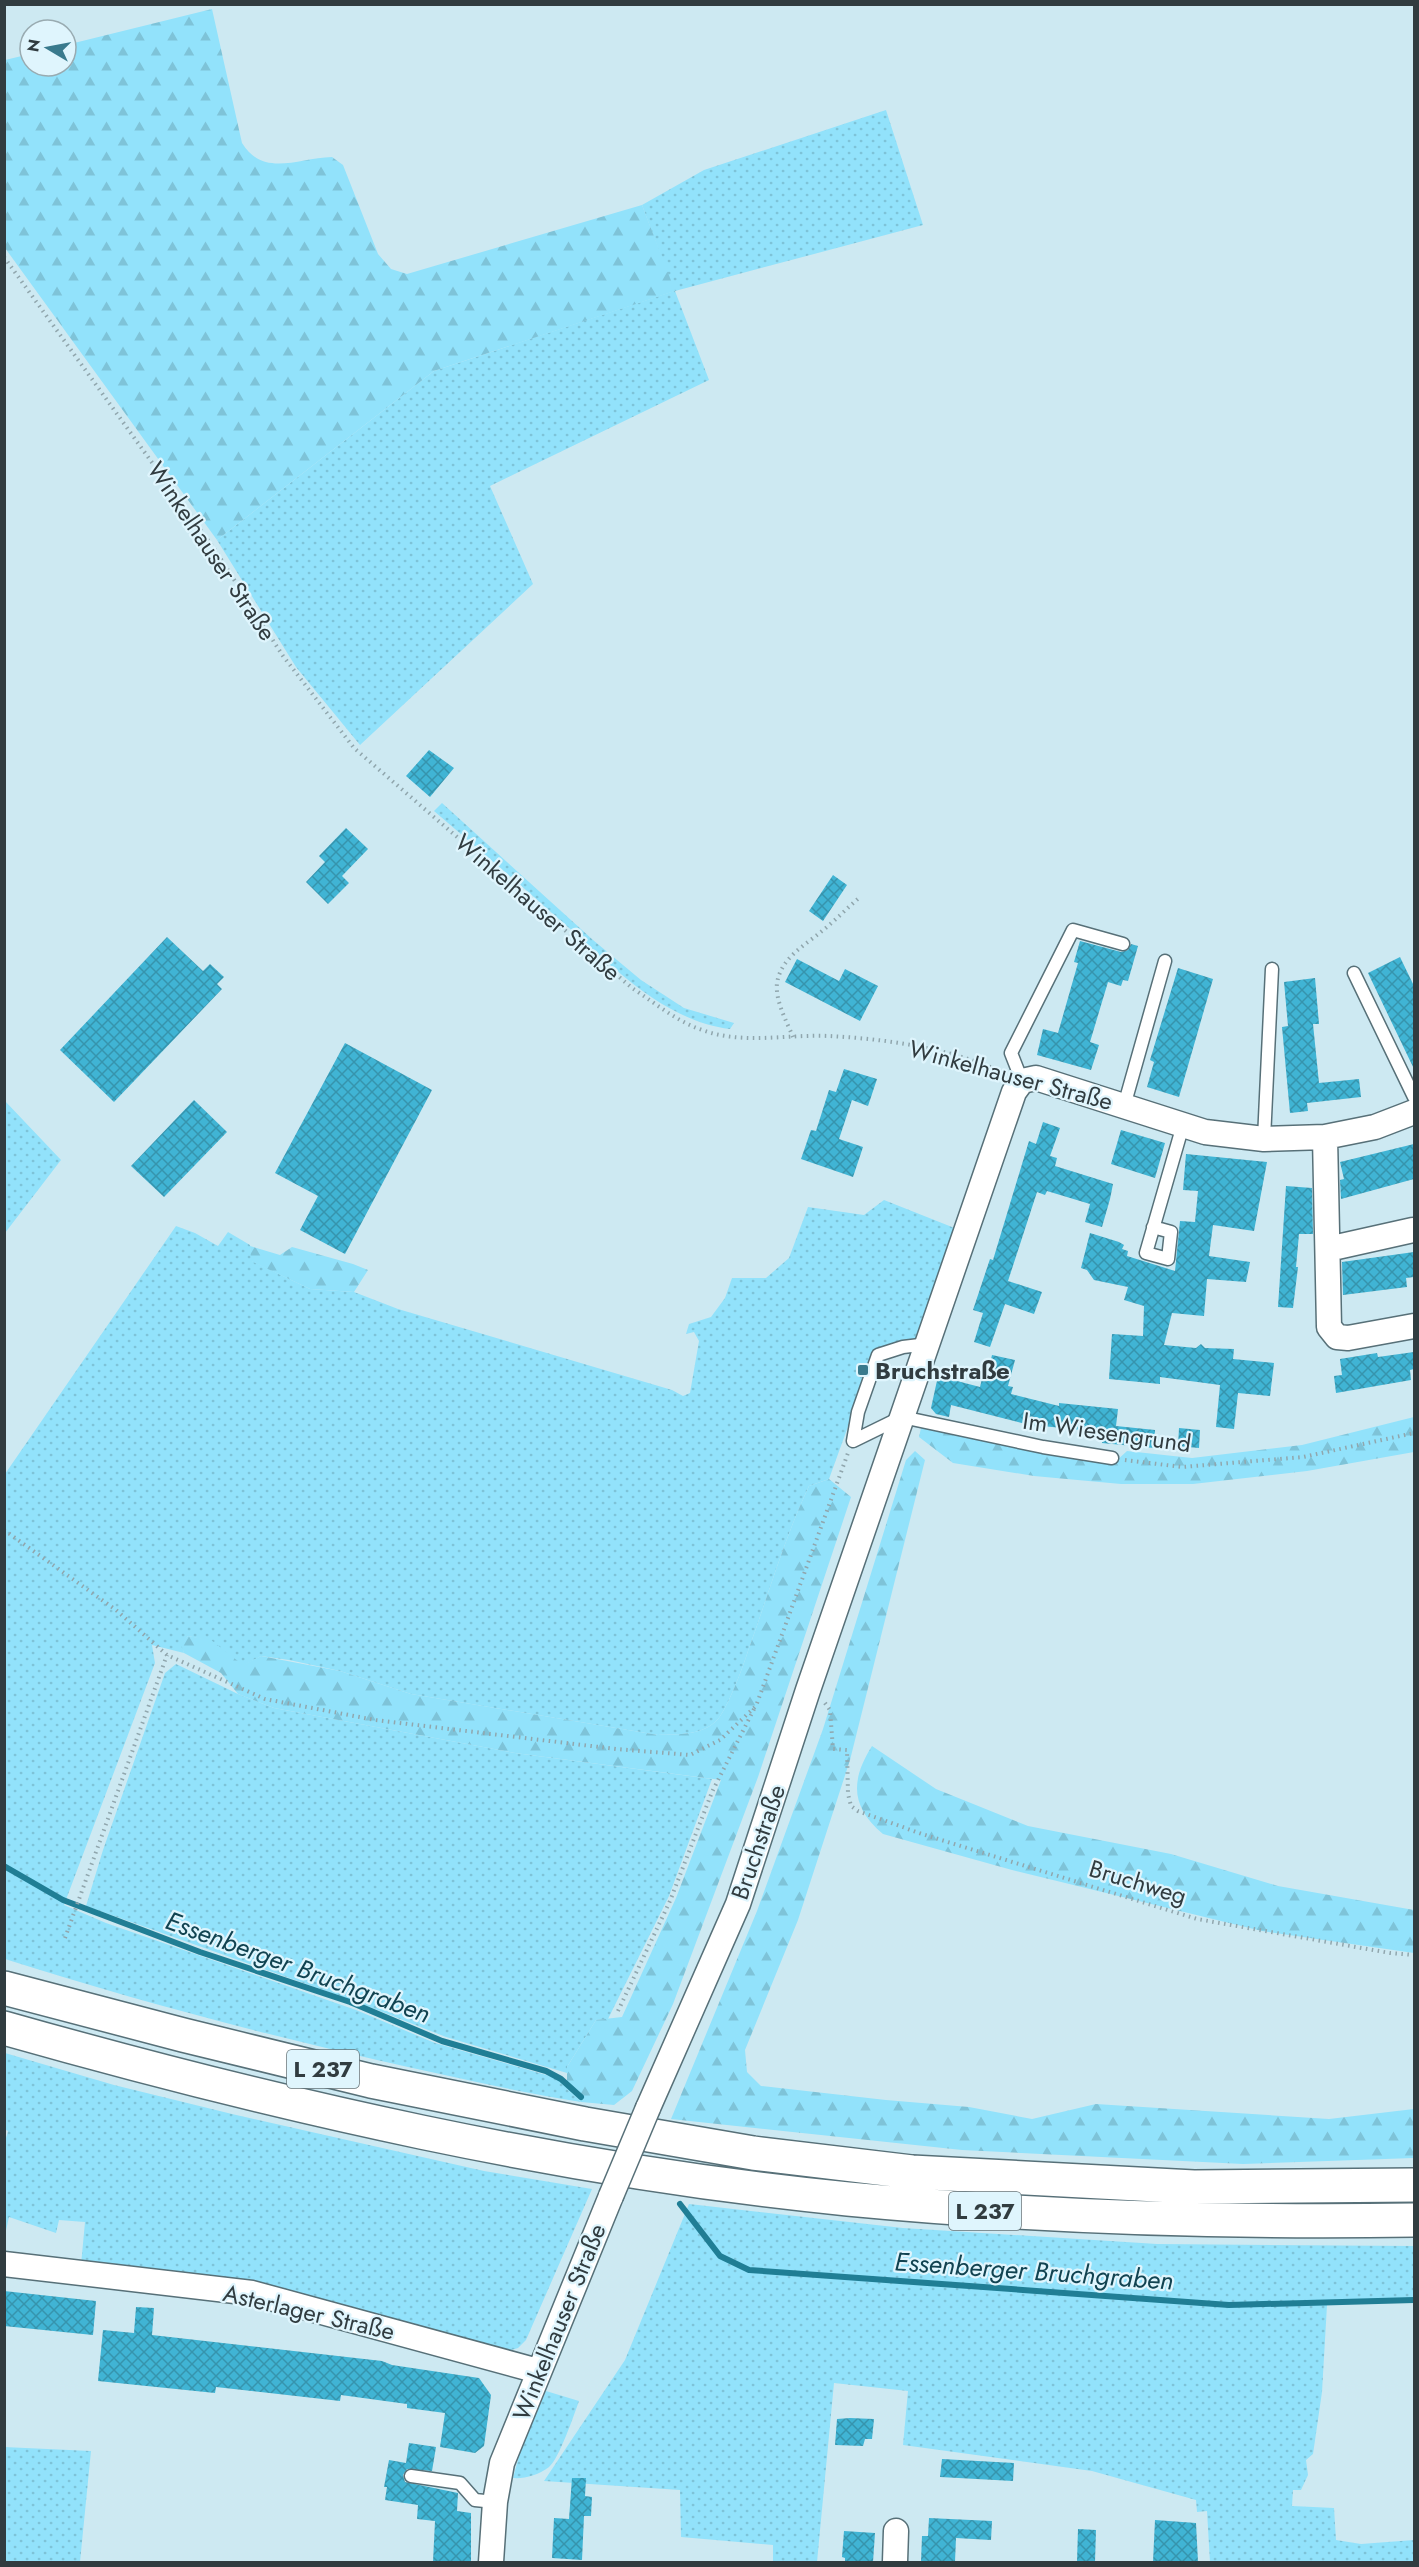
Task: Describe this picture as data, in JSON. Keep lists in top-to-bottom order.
{
  "streets": {
    "highway": ["L 237"],
    "street": ["Winkelhauser Straße", "Bruchstraße", "Asterlager Straße"],
    "lane": ["Im Wiesengrund"],
    "path": ["Bruchweg"]
  },
  "crossings": [
    ["Winkelhauser Straße", "Bruchstraße"],
    ["Winkelhauser Straße", "Asterlager Straße"],
    ["Im Wiesengrund", "Bruchstraße"],
    ["Bruchstraße", "Bruchweg"]
  ],
  "water": ["Essenberger Bruchgraben"],
  "places": {
    "transit": ["Bruchstraße"]
  },
  "north": "left"
}
